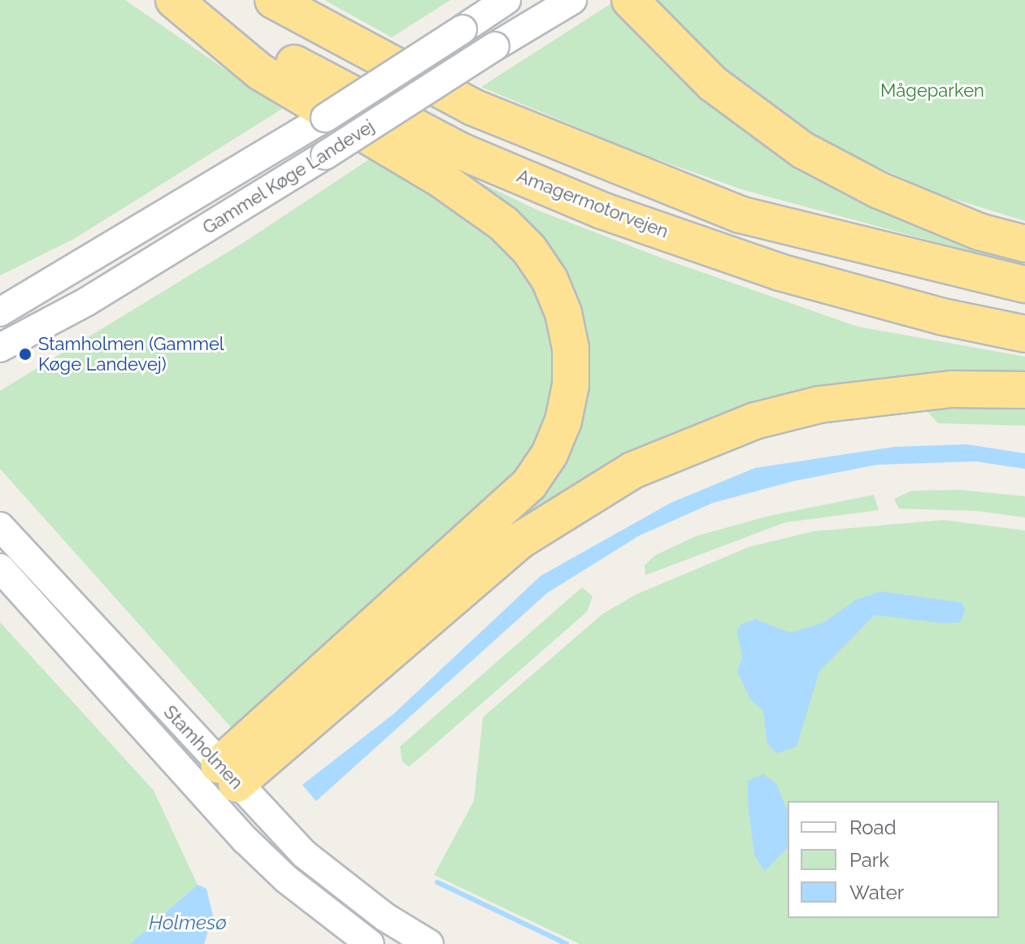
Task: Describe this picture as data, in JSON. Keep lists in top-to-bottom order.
{
  "streets": {
    "highway": ["Amagermotorvejen"],
    "main road": ["Gammel Køge Landevej", "Stamholmen"]
  },
  "water": ["Holmesø"],
  "parks": ["Mågeparken"],
  "places": ["Stamholmen (Gammel Køge Landevej)"],
  "legend": ["Road", "Park", "Water"]
}
